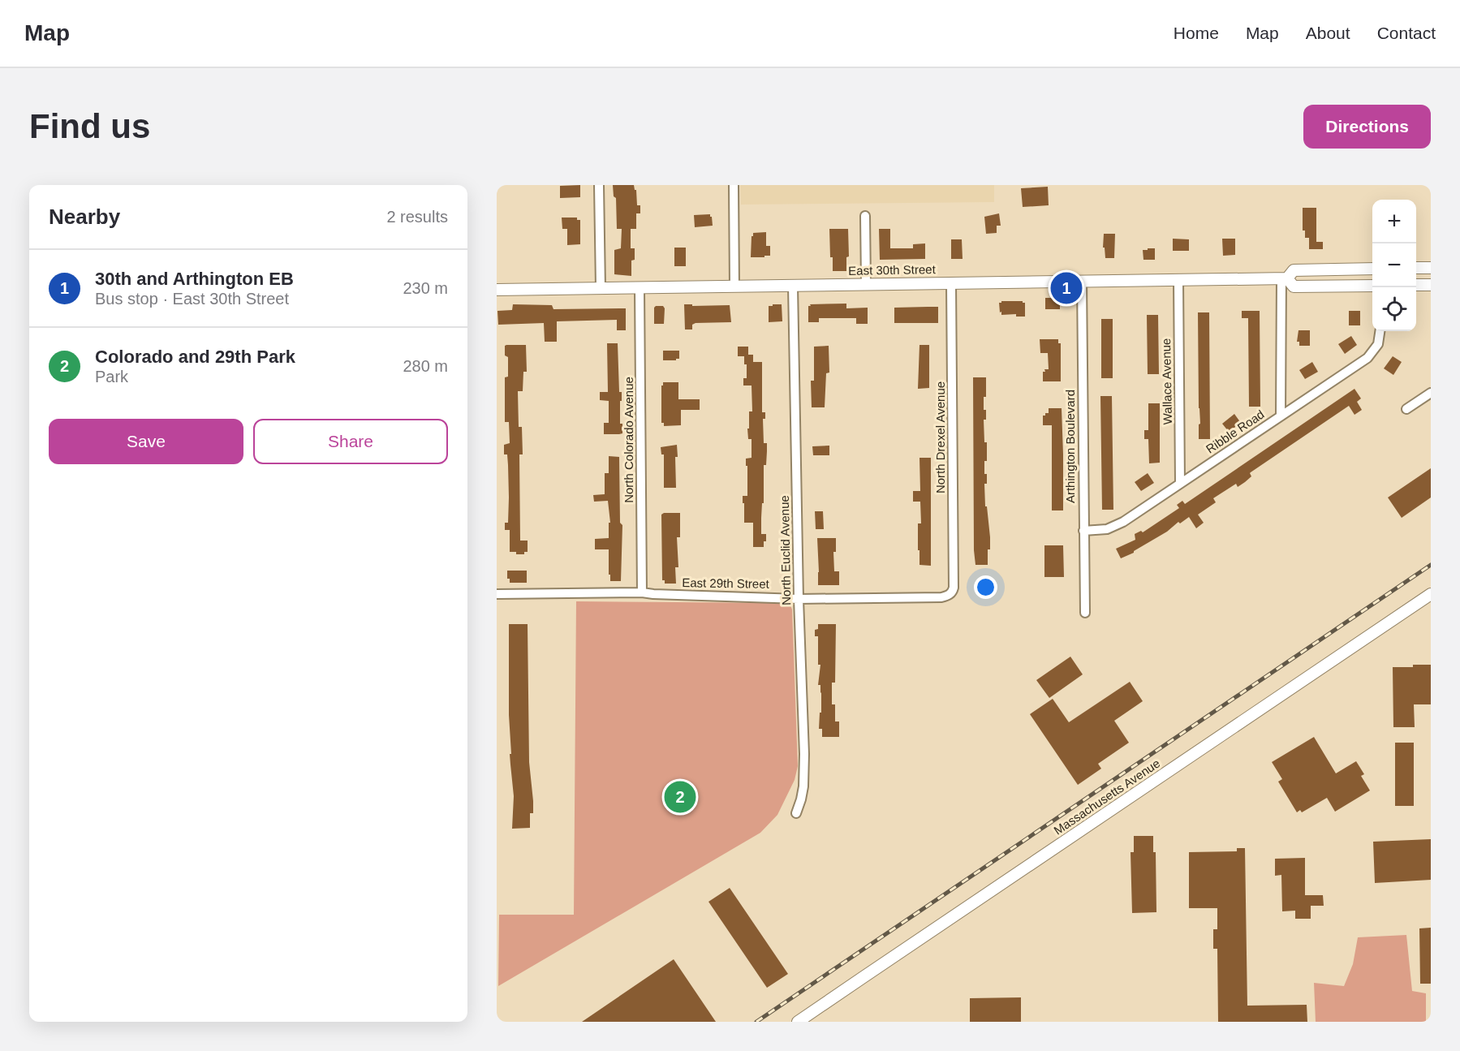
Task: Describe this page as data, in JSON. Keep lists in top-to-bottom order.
{
  "streets": {
    "main road": ["East 30th Street", "Massachusetts Avenue"],
    "street": [
      "Wallace Avenue",
      "Ribble Road",
      "North Drexel Avenue",
      "North Colorado Avenue",
      "Arthington Boulevard",
      "North Euclid Avenue",
      "East 29th Street"
    ]
  },
  "crossings": [
    ["East 30th Street", "Wallace Avenue"],
    ["East 30th Street", "North Drexel Avenue"],
    ["East 30th Street", "North Colorado Avenue"],
    ["East 30th Street", "Arthington Boulevard"],
    ["East 30th Street", "North Euclid Avenue"],
    ["Wallace Avenue", "Ribble Road"],
    ["Ribble Road", "Arthington Boulevard"],
    ["North Drexel Avenue", "East 29th Street"],
    ["North Colorado Avenue", "East 29th Street"],
    ["North Euclid Avenue", "East 29th Street"]
  ],
  "page": {
    "header": "Map",
    "nav": [
      "Home",
      "Map",
      "About",
      "Contact"
    ],
    "buttons": [
      "Directions",
      ["Save", "Share"]
    ],
    "title": "Find us",
    "heading": ["Nearby", "2 results"],
    "map_buttons": ["+", "−"],
    "list": [
      {
        "mark": "1",
        "name": "30th and Arthington EB",
        "note": "Bus stop · East 30th Street",
        "value": "230 m"
      },
      {
        "mark": "2",
        "name": "Colorado and 29th Park",
        "note": "Park",
        "value": "280 m"
      }
    ],
    "pins": ["1", "2"]
  }
}
